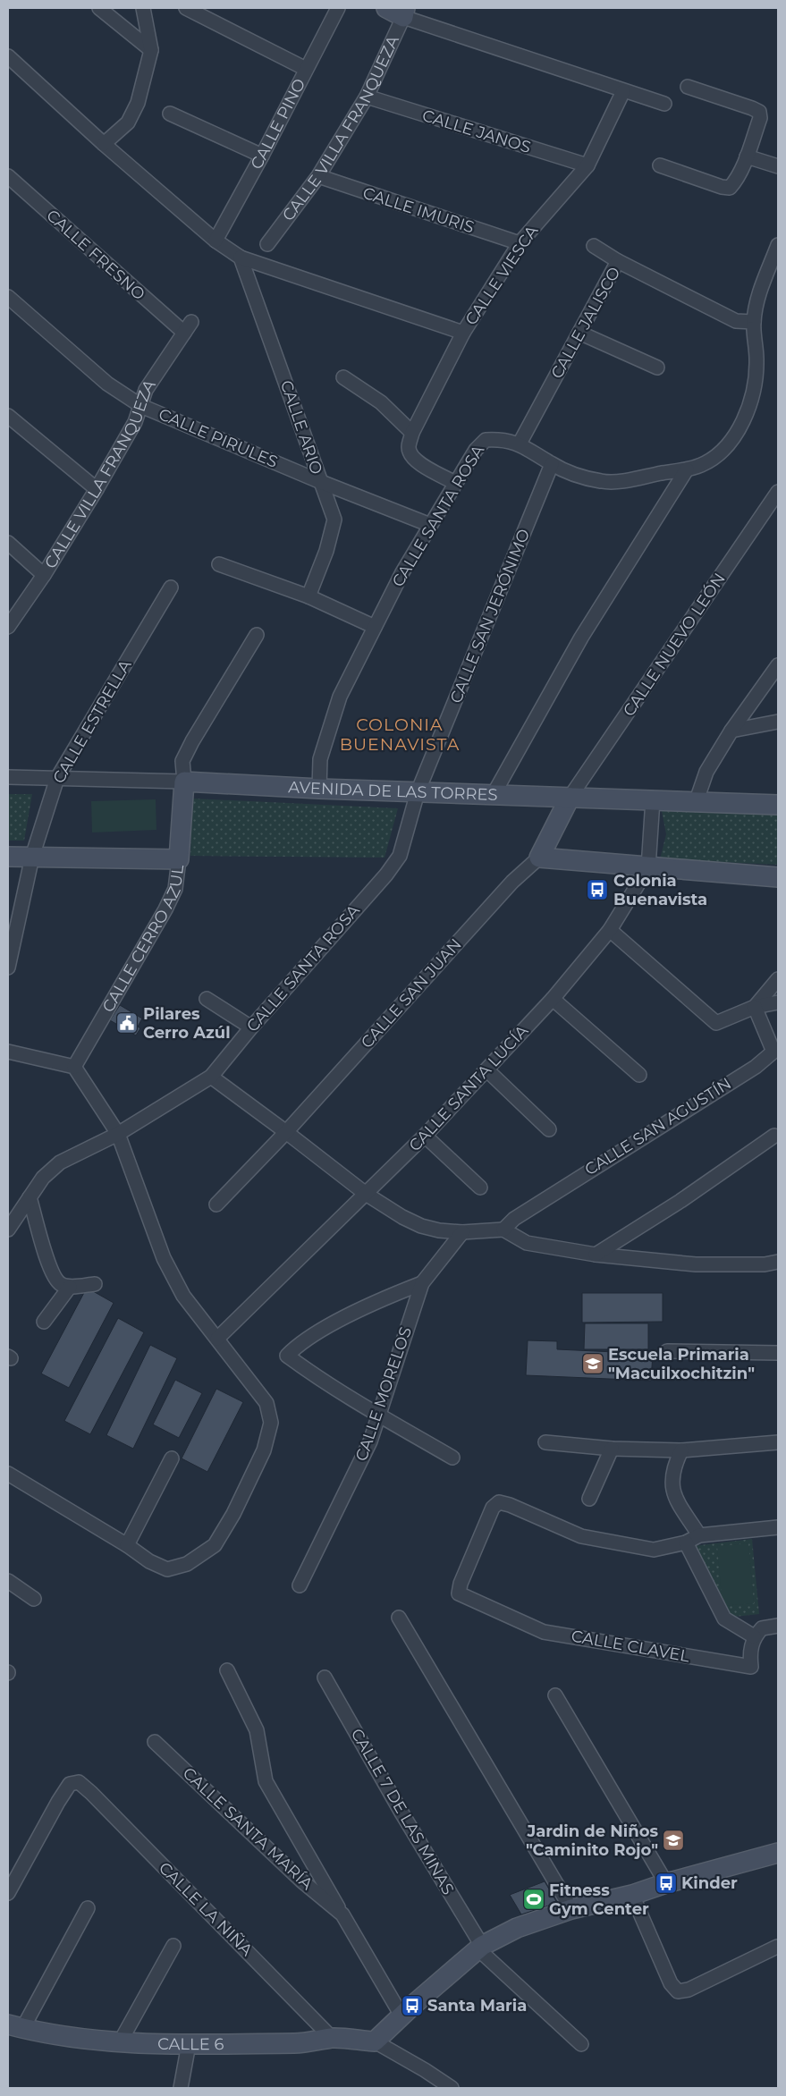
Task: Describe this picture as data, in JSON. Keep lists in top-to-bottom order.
{
  "streets": {
    "street": [
      "CALLE PINO",
      "CALLE VILLA FRANQUEZA",
      "CALLE JANOS",
      "CALLE IMURIS",
      "CALLE FRESNO",
      "CALLE VIESCA",
      "CALLE JALISCO",
      "CALLE ARIO",
      "CALLE PIRULES",
      "CALLE SANTA ROSA",
      "CALLE SAN JERÓNIMO",
      "CALLE NUEVO LEÓN",
      "CALLE ESTRELLA",
      "AVENIDA DE LAS TORRES",
      "CALLE CERRO AZUL",
      "CALLE SAN JUAN",
      "CALLE SANTA LUCÍA",
      "CALLE SAN AGUSTÍN",
      "CALLE MORELOS",
      "CALLE CLAVEL",
      "CALLE 7 DE LAS MINAS",
      "CALLE SANTA MARÍA",
      "CALLE LA NIÑA",
      "CALLE 6"
    ]
  },
  "crossings": [
    ["CALLE VILLA FRANQUEZA", "CALLE JANOS"],
    ["CALLE VILLA FRANQUEZA", "CALLE IMURIS"],
    ["CALLE VILLA FRANQUEZA", "CALLE FRESNO"],
    ["CALLE VILLA FRANQUEZA", "CALLE PIRULES"],
    ["CALLE JANOS", "CALLE VIESCA"],
    ["CALLE IMURIS", "CALLE VIESCA"],
    ["CALLE VIESCA", "CALLE SANTA ROSA"],
    ["CALLE JALISCO", "CALLE SANTA ROSA"],
    ["CALLE ARIO", "CALLE PIRULES"],
    ["CALLE PIRULES", "CALLE SANTA ROSA"],
    ["CALLE SANTA ROSA", "CALLE SAN JERÓNIMO"],
    ["CALLE SANTA ROSA", "AVENIDA DE LAS TORRES"],
    ["CALLE SAN JERÓNIMO", "AVENIDA DE LAS TORRES"],
    ["CALLE NUEVO LEÓN", "AVENIDA DE LAS TORRES"],
    ["CALLE ESTRELLA", "AVENIDA DE LAS TORRES"],
    ["AVENIDA DE LAS TORRES", "CALLE CERRO AZUL"],
    ["AVENIDA DE LAS TORRES", "CALLE SANTA LUCÍA"],
    ["CALLE LA NIÑA", "CALLE 6"]
  ],
  "districts": ["COLONIA BUENAVISTA"],
  "places": {
    "bus stop": ["Colonia Buenavista", "Kinder", "Santa Maria"],
    "public building": ["Pilares Cerro Azúl"],
    "school or university": ["Escuela Primaria \"Macuilxochitzin\"", "Jardin de Niños \"Caminito Rojo\""],
    "sports": ["Fitness Gym Center"]
  }
}
